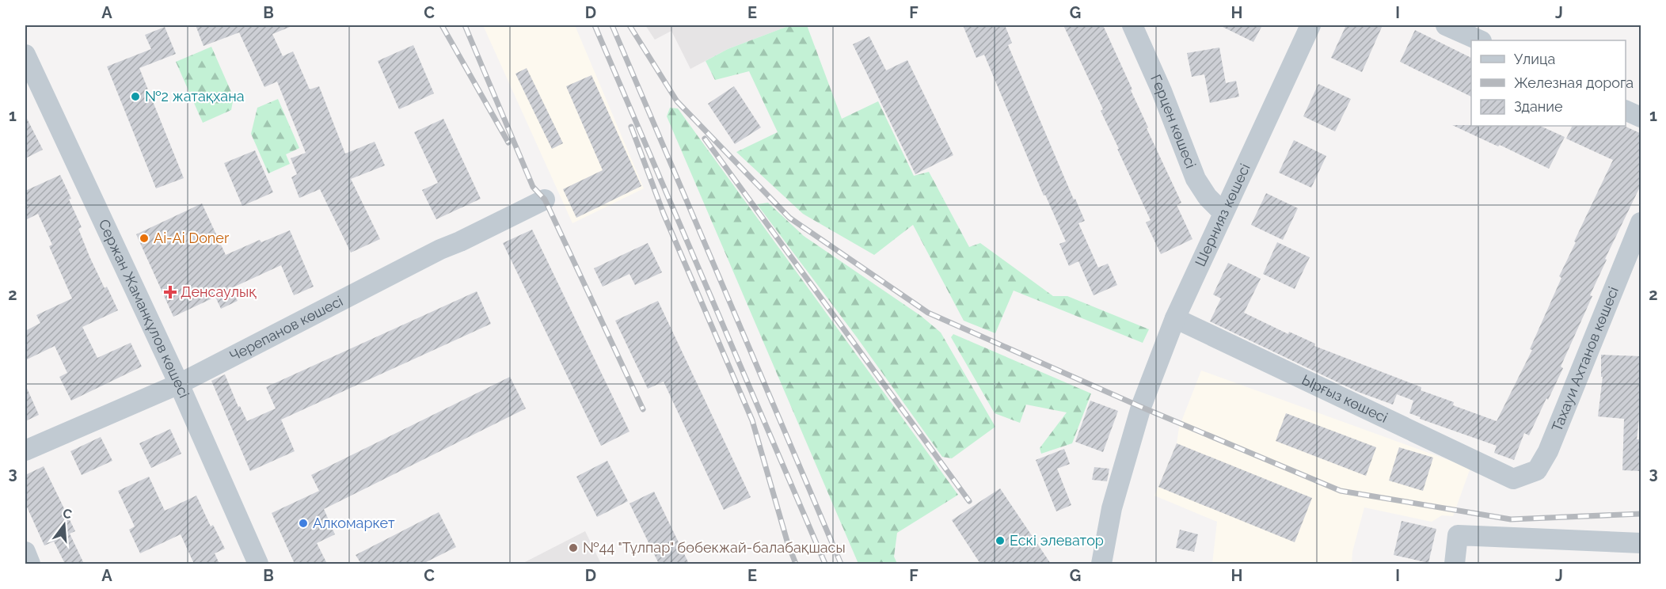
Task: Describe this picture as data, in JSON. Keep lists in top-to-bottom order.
{
  "streets": {
    "street": [
      "Герцен көшесі",
      "Шернияз көшесі",
      "Сержан Жаманқұлов көшесі",
      "Черепанов көшесі",
      "Тахауи Ахтанов көшесі",
      "Ырғыз көшесі"
    ]
  },
  "crossings": [
    ["Герцен көшесі", "Шернияз көшесі"],
    ["Шернияз көшесі", "Ырғыз көшесі"],
    ["Сержан Жаманқұлов көшесі", "Черепанов көшесі"],
    ["Тахауи Ахтанов көшесі", "Ырғыз көшесі"]
  ],
  "places": {
    "other": [
      "№2 жатақхана",
      "Ai-Ai Doner",
      "Алкомаркет",
      "Ескі элеватор",
      "№44 \"Тұлпар\" бөбекжай-балабақшасы"
    ],
    "health": ["Денсаулық"]
  },
  "legend": ["Улица", "Железная дорога", "Здание"],
  "north": "top",
  "grid": {
    "columns": [
      "A",
      "B",
      "C",
      "D",
      "E",
      "F",
      "G",
      "H",
      "I",
      "J"
    ],
    "rows": ["1", "2", "3"]
  }
}
